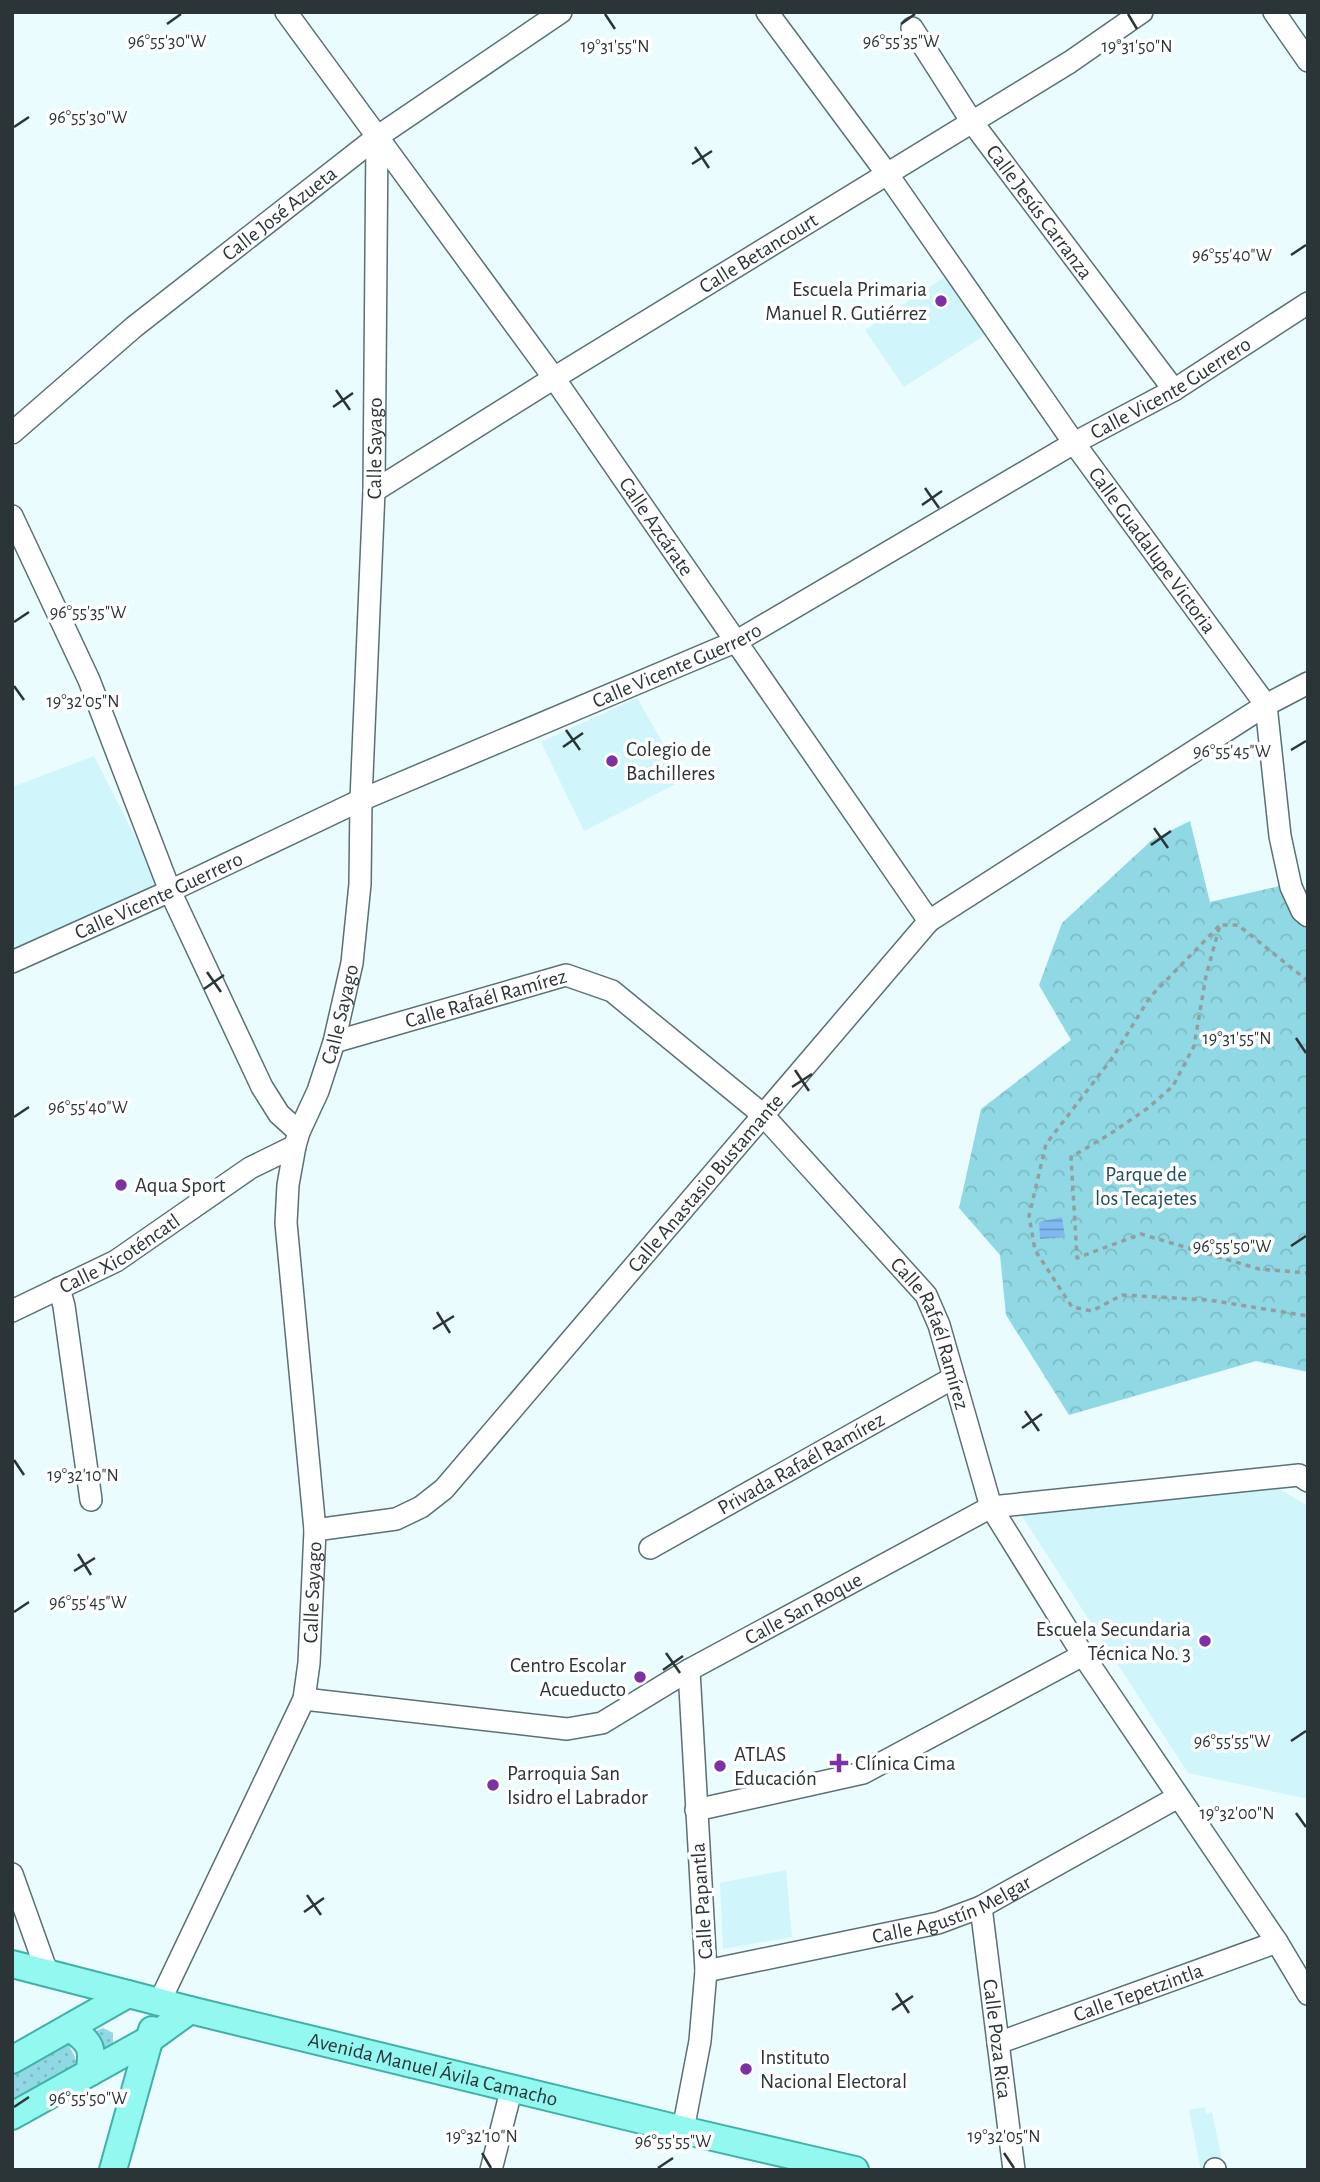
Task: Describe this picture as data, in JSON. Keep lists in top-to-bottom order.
{
  "streets": {
    "main road": ["Avenida Manuel Ávila Camacho"],
    "street": [
      "Calle Jesús Carranza",
      "Calle José Azueta",
      "Calle Betancourt",
      "Calle Vicente Guerrero",
      "Calle Sayago",
      "Calle Azcárate",
      "Calle Guadalupe Victoria",
      "Calle Rafaél Ramírez",
      "Calle Anastasio Bustamante",
      "Calle Xicoténcatl",
      "Privada Rafaél Ramírez",
      "Calle San Roque",
      "Calle Papantla",
      "Calle Agustín Melgar",
      "Calle Tepetzintla",
      "Calle Poza Rica"
    ]
  },
  "crossings": [
    ["Calle Jesús Carranza", "Calle Betancourt"],
    ["Calle Jesús Carranza", "Calle Vicente Guerrero"],
    ["Calle José Azueta", "Calle Sayago"],
    ["Calle José Azueta", "Calle Azcárate"],
    ["Calle Betancourt", "Calle Sayago"],
    ["Calle Betancourt", "Calle Azcárate"],
    ["Calle Betancourt", "Calle Guadalupe Victoria"],
    ["Calle Vicente Guerrero", "Calle Sayago"],
    ["Calle Vicente Guerrero", "Calle Azcárate"],
    ["Calle Vicente Guerrero", "Calle Guadalupe Victoria"],
    ["Calle Sayago", "Calle Azcárate"],
    ["Calle Sayago", "Calle Rafaél Ramírez"],
    ["Calle Sayago", "Calle Anastasio Bustamante"],
    ["Calle Sayago", "Calle Xicoténcatl"],
    ["Calle Sayago", "Calle San Roque"],
    ["Calle Sayago", "Avenida Manuel Ávila Camacho"],
    ["Calle Azcárate", "Calle Anastasio Bustamante"],
    ["Calle Guadalupe Victoria", "Calle Anastasio Bustamante"],
    ["Calle Rafaél Ramírez", "Calle Anastasio Bustamante"],
    ["Calle Rafaél Ramírez", "Privada Rafaél Ramírez"],
    ["Calle Rafaél Ramírez", "Calle San Roque"],
    ["Calle Rafaél Ramírez", "Calle Agustín Melgar"],
    ["Calle Rafaél Ramírez", "Calle Tepetzintla"],
    ["Calle San Roque", "Calle Papantla"],
    ["Calle Papantla", "Calle Agustín Melgar"],
    ["Calle Papantla", "Avenida Manuel Ávila Camacho"],
    ["Calle Agustín Melgar", "Calle Poza Rica"],
    ["Calle Tepetzintla", "Calle Poza Rica"]
  ],
  "parks": ["Parque de los Tecajetes"],
  "places": {
    "other": [
      "Escuela Primaria Manuel R. Gutiérrez",
      "Colegio de Bachilleres",
      "Aqua Sport",
      "Escuela Secundaria Técnica No. 3",
      "Centro Escolar Acueducto",
      "ATLAS Educación",
      "Parroquia San Isidro el Labrador",
      "Instituto Nacional Electoral"
    ],
    "health": ["Clínica Cima"]
  },
  "coordinates": [
    "96°55'30\"W",
    "96°55'35\"W",
    "19°31'55\"N",
    "19°31'50\"N",
    "96°55'40\"W",
    "19°32'05\"N",
    "96°55'45\"W",
    "96°55'50\"W",
    "19°32'10\"N",
    "96°55'55\"W",
    "19°32'00\"N"
  ]
}
